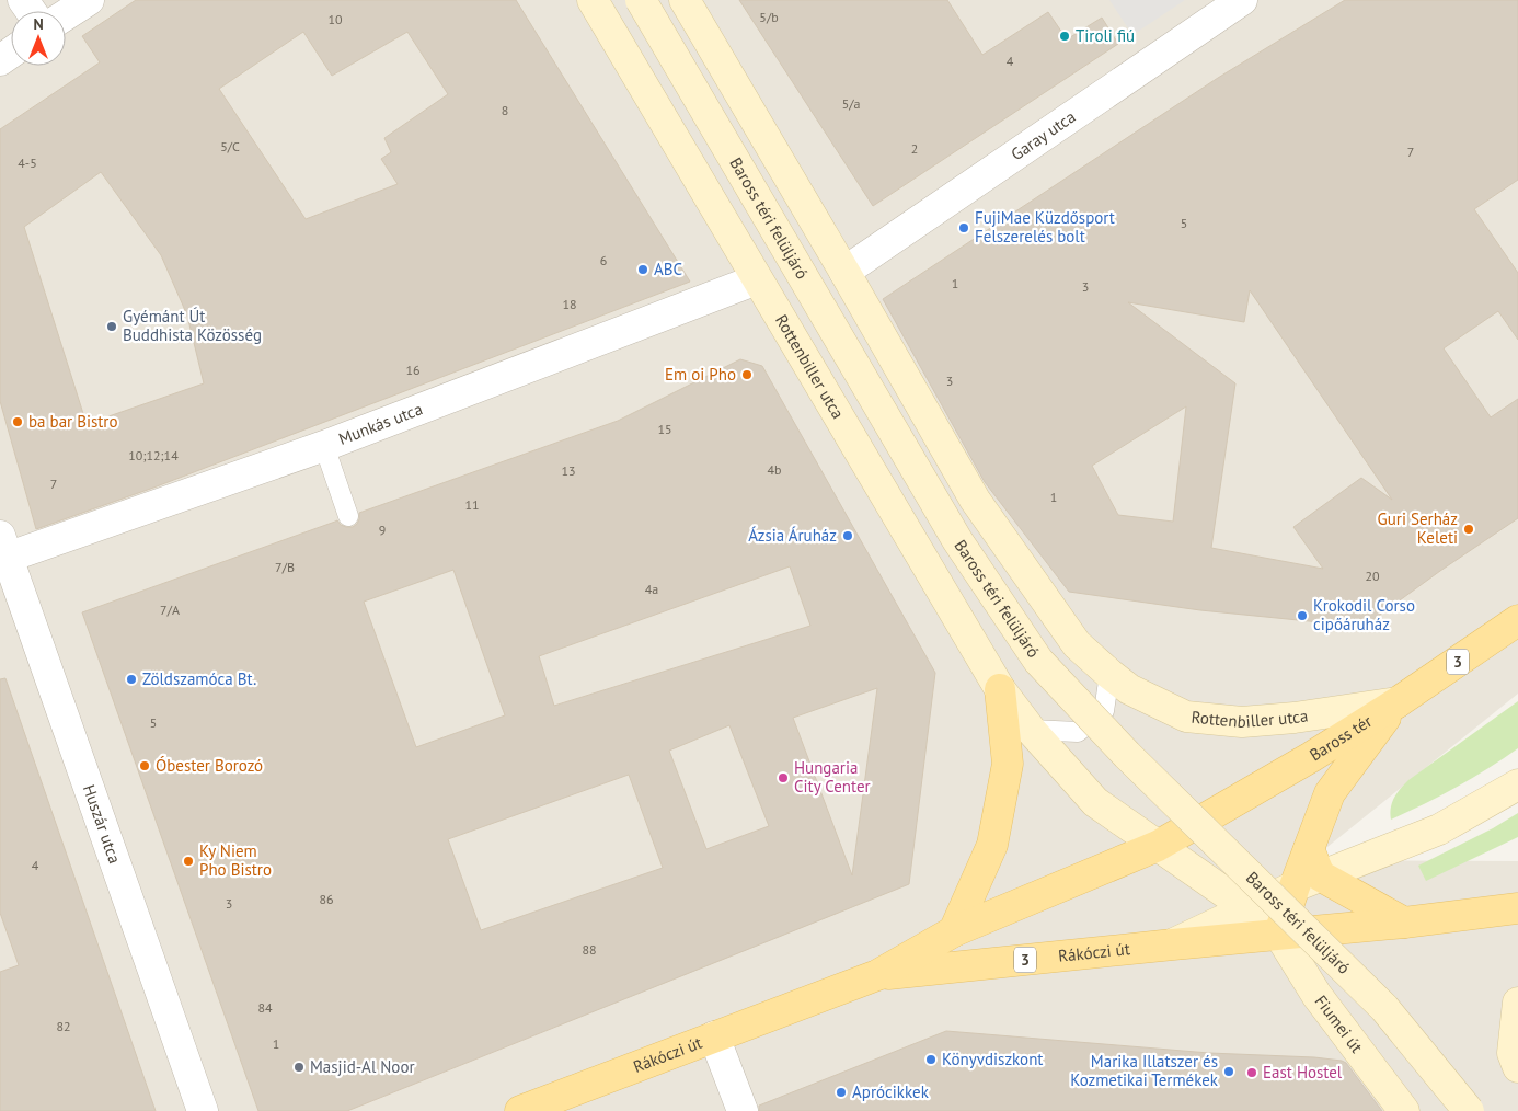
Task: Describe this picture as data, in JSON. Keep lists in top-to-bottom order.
{
  "streets": {
    "main road": ["3", "Baross tér", "Rákóczi út"],
    "street": [
      "Garay utca",
      "Baross téri felüljáró",
      "Rottenbiller utca",
      "Munkás utca",
      "Huszár utca",
      "Fiumei út"
    ]
  },
  "crossings": [
    ["Garay utca", "Rottenbiller utca"],
    ["Rottenbiller utca", "Munkás utca"],
    ["Rottenbiller utca", "Baross tér"],
    ["Munkás utca", "Huszár utca"],
    ["3", "Rákóczi út"],
    ["3", "Fiumei út"],
    ["Baross tér", "Rákóczi út"],
    ["Rákóczi út", "Fiumei út"]
  ],
  "places": [
    "Tiroli fiú",
    "FujiMae Küzdősport Felszerelés bolt",
    "ABC",
    "Gyémánt Út Buddhista Közösség",
    "Em oi Pho",
    "ba bar Bistro",
    "Guri Serház Keleti",
    "Ázsia Áruház",
    "Krokodil Corso cipőáruház",
    "Zöldszamóca Bt.",
    "Óbester Borozó",
    "Hungaria City Center",
    "Ky Niem Pho Bistro",
    "Könyvdiszkont",
    "Masjid-Al Noor",
    "Marika Illatszer és Kozmetikai Termékek",
    "East Hostel",
    "Aprócikkek"
  ],
  "house_numbers": [
    "5/b",
    "10",
    "4",
    "5/a",
    "8",
    "5/C",
    "2",
    "7",
    "4-5",
    "5",
    "6",
    "1",
    "3",
    "18",
    "16",
    "3",
    "15",
    "10;12;14",
    "4b",
    "13",
    "7",
    "1",
    "11",
    "9",
    "7/B",
    "20",
    "4a",
    "7/A",
    "5",
    "4",
    "86",
    "3",
    "88",
    "84",
    "82",
    "1"
  ],
  "north": "top"
}
